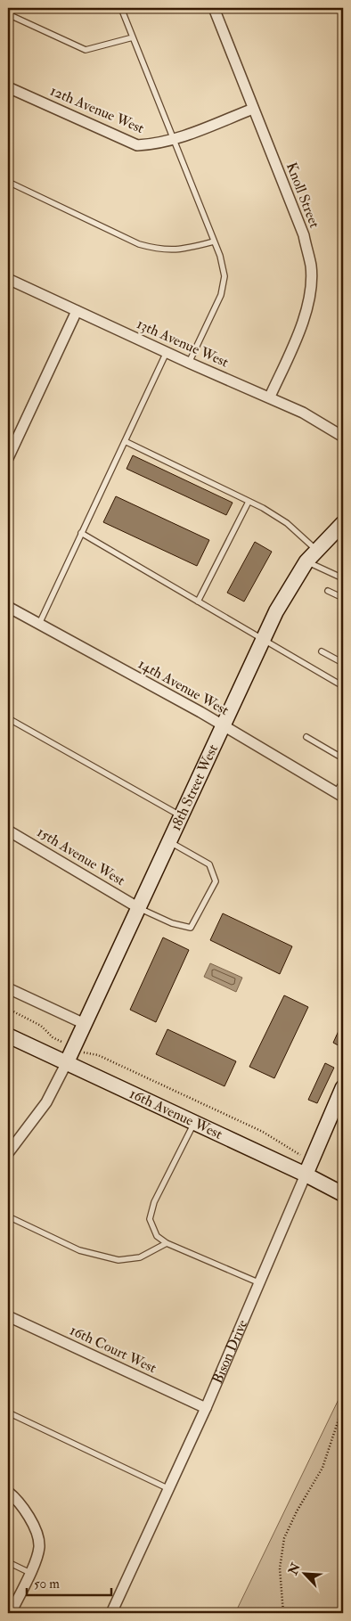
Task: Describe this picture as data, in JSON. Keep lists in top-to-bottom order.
{
  "streets": {
    "street": [
      "12th Avenue West",
      "Knoll Street",
      "13th Avenue West",
      "14th Avenue West",
      "18th Street West",
      "15th Avenue West",
      "16th Avenue West",
      "16th Court West",
      "Bison Drive"
    ]
  },
  "crossings": [
    ["12th Avenue West", "Knoll Street"],
    ["Knoll Street", "13th Avenue West"],
    ["14th Avenue West", "18th Street West"],
    ["18th Street West", "15th Avenue West"],
    ["18th Street West", "16th Avenue West"],
    ["16th Avenue West", "Bison Drive"],
    ["16th Court West", "Bison Drive"]
  ],
  "scale_bar": "50 m",
  "north": "top left"
}
